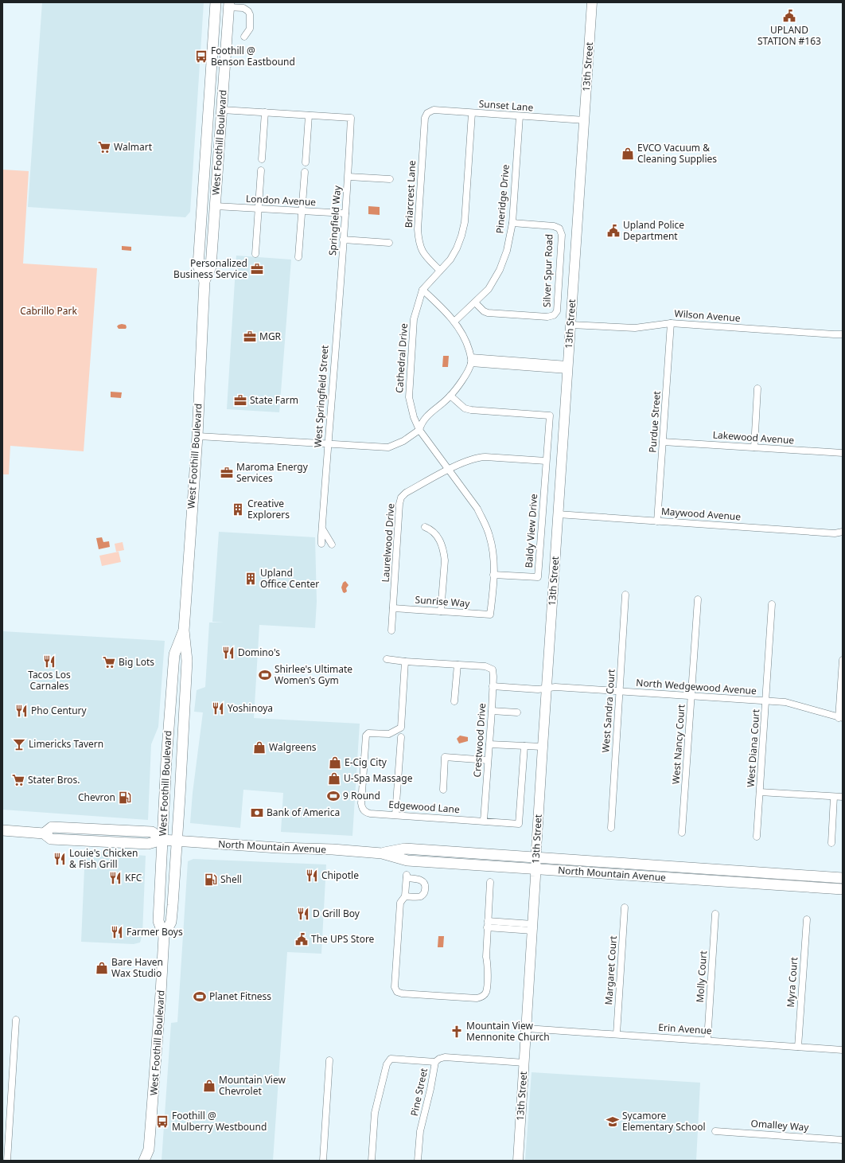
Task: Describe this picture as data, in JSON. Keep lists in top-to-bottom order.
{
  "streets": {
    "main road": ["West Foothill Boulevard", "North Mountain Avenue"],
    "street": [
      "13th Street",
      "Sunset Lane",
      "Briarcrest Lane",
      "Pineridge Drive",
      "London Avenue",
      "Springfield Way",
      "Silver Spur Road",
      "Wilson Avenue",
      "Cathedral Drive",
      "West Springfield Street",
      "Purdue Street",
      "Lakewood Avenue",
      "Maywood Avenue",
      "Baldy View Drive",
      "Laurelwood Drive",
      "Sunrise Way",
      "North Wedgewood Avenue",
      "West Sandra Court",
      "Crestwood Drive",
      "West Nancy Court",
      "West Diana Court",
      "Edgewood Lane",
      "Margaret Court",
      "Molly Court",
      "Myra Court",
      "Erin Avenue",
      "Pine Street",
      "Omalley Way"
    ]
  },
  "crossings": [
    ["13th Street", "Sunset Lane"],
    ["13th Street", "Wilson Avenue"],
    ["13th Street", "Maywood Avenue"],
    ["13th Street", "North Wedgewood Avenue"],
    ["13th Street", "North Mountain Avenue"],
    ["13th Street", "Erin Avenue"],
    ["13th Street", "Pine Street"],
    ["Sunset Lane", "Briarcrest Lane"],
    ["Sunset Lane", "Pineridge Drive"],
    ["Sunset Lane", "Cathedral Drive"],
    ["West Foothill Boulevard", "London Avenue"],
    ["West Foothill Boulevard", "North Mountain Avenue"],
    ["Briarcrest Lane", "Cathedral Drive"],
    ["Pineridge Drive", "Silver Spur Road"],
    ["London Avenue", "Springfield Way"],
    ["Springfield Way", "West Springfield Street"],
    ["Wilson Avenue", "Purdue Street"],
    ["Cathedral Drive", "Baldy View Drive"],
    ["Cathedral Drive", "Laurelwood Drive"],
    ["Cathedral Drive", "Sunrise Way"],
    ["Purdue Street", "Lakewood Avenue"],
    ["Purdue Street", "Maywood Avenue"],
    ["Baldy View Drive", "Laurelwood Drive"],
    ["Laurelwood Drive", "Sunrise Way"],
    ["North Wedgewood Avenue", "West Sandra Court"],
    ["North Wedgewood Avenue", "Crestwood Drive"],
    ["North Wedgewood Avenue", "West Nancy Court"],
    ["North Wedgewood Avenue", "West Diana Court"],
    ["Crestwood Drive", "Edgewood Lane"],
    ["Margaret Court", "Erin Avenue"],
    ["Molly Court", "Erin Avenue"],
    ["Myra Court", "Erin Avenue"]
  ],
  "parks": ["Cabrillo Park"],
  "places": {
    "public building": ["UPLAND STATION #163", "Upland Police Department", "The UPS Store"],
    "bus stop": ["Foothill @ Benson Eastbound", "Foothill @ Mulberry Westbound"],
    "supermarket": ["Walmart", "Big Lots", "Stater Bros."],
    "shop": [
      "EVCO Vacuum & Cleaning Supplies",
      "Walgreens",
      "E-Cig City",
      "U-Spa Massage",
      "Bare Haven Wax Studio",
      "Mountain View Chevrolet"
    ],
    "office": [
      "Personalized Business Service",
      "MGR",
      "State Farm",
      "Maroma Energy Services"
    ],
    "building": ["Creative Explorers", "Upland Office Center"],
    "restaurant": [
      "Domino's",
      "Tacos Los Carnales",
      "Yoshinoya",
      "Pho Century",
      "Louie's Chicken & Fish Grill",
      "Chipotle",
      "KFC",
      "D Grill Boy",
      "Farmer Boys"
    ],
    "sports": ["Shirlee's Ultimate Women's Gym", "9 Round", "Planet Fitness"],
    "bar": ["Limericks Tavern"],
    "fuel station": ["Chevron", "Shell"],
    "bank": ["Bank of America"],
    "church": ["Mountain View Mennonite Church"],
    "school or university": ["Sycamore Elementary School"]
  }
}
